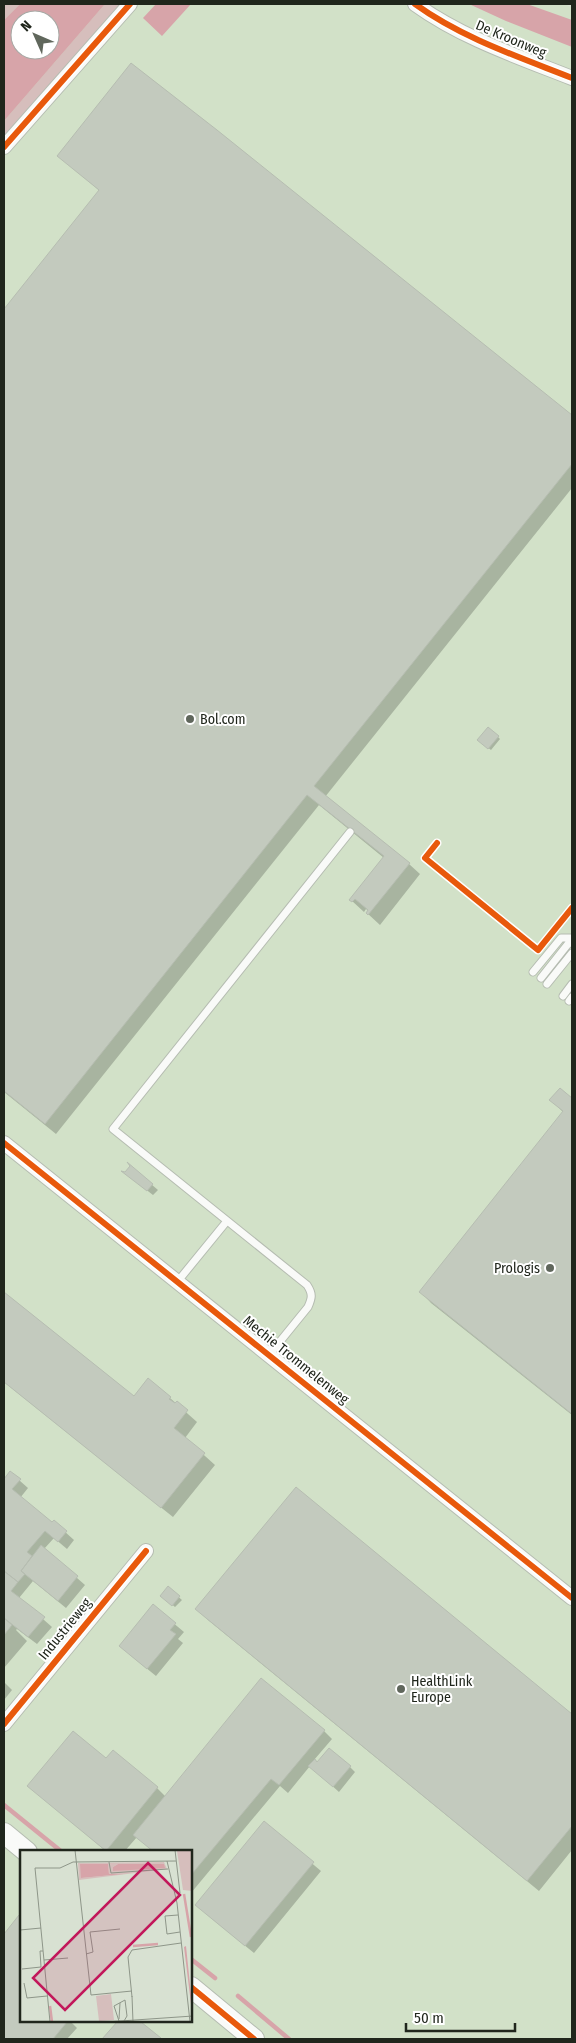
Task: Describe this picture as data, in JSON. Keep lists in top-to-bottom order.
{
  "streets": {
    "street": ["De Kroonweg", "Mechie Trommelenweg", "Industrieweg"]
  },
  "places": ["Bol.com", "Prologis", "HealthLink Europe"],
  "scale_bar": "50 m",
  "north": "top left"
}
